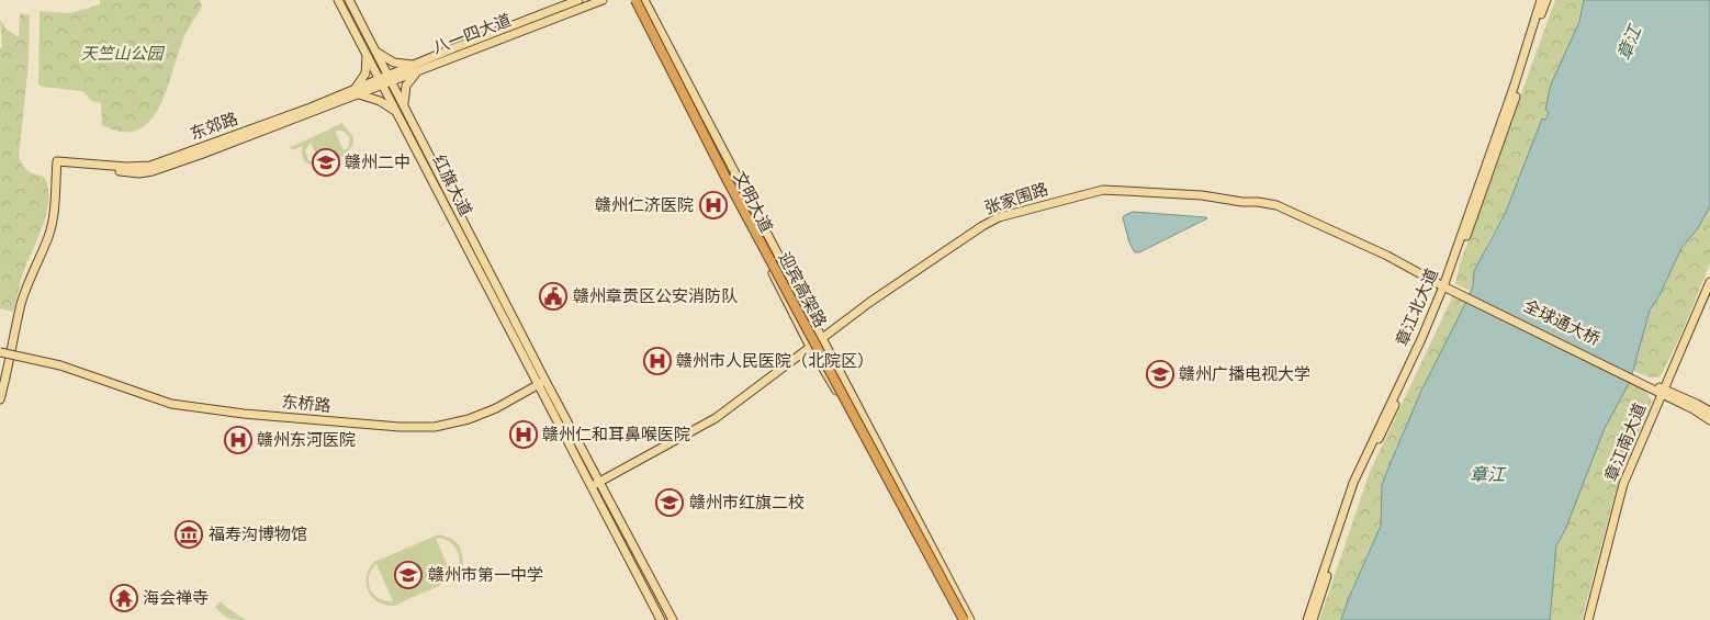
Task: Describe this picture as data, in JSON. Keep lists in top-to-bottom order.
{
  "streets": {
    "highway": ["迎宾高架路"],
    "main road": [
      "八一四大道",
      "东郊路",
      "红旗大道",
      "张家围路",
      "文明大道",
      "章江北大道",
      "全球通大桥",
      "东桥路",
      "章江南大道"
    ]
  },
  "crossings": [
    ["八一四大道", "东郊路"],
    ["八一四大道", "红旗大道"],
    ["东郊路", "红旗大道"],
    ["红旗大道", "东桥路"],
    ["张家围路", "文明大道"],
    ["张家围路", "章江北大道"],
    ["张家围路", "全球通大桥"],
    ["文明大道", "迎宾高架路"],
    ["章江北大道", "全球通大桥"],
    ["全球通大桥", "章江南大道"]
  ],
  "water": ["章江"],
  "parks": ["天竺山公园"],
  "places": {
    "school or university": [
      "赣州二中",
      "赣州广播电视大学",
      "赣州市红旗二校",
      "赣州市第一中学"
    ],
    "hospital": [
      "赣州仁济医院",
      "赣州市人民医院（北院区）",
      "赣州仁和耳鼻喉医院",
      "赣州东河医院"
    ],
    "public building": ["赣州章贡区公安消防队"],
    "museum": ["福寿沟博物馆"],
    "temple": ["海会禅寺"]
  }
}
